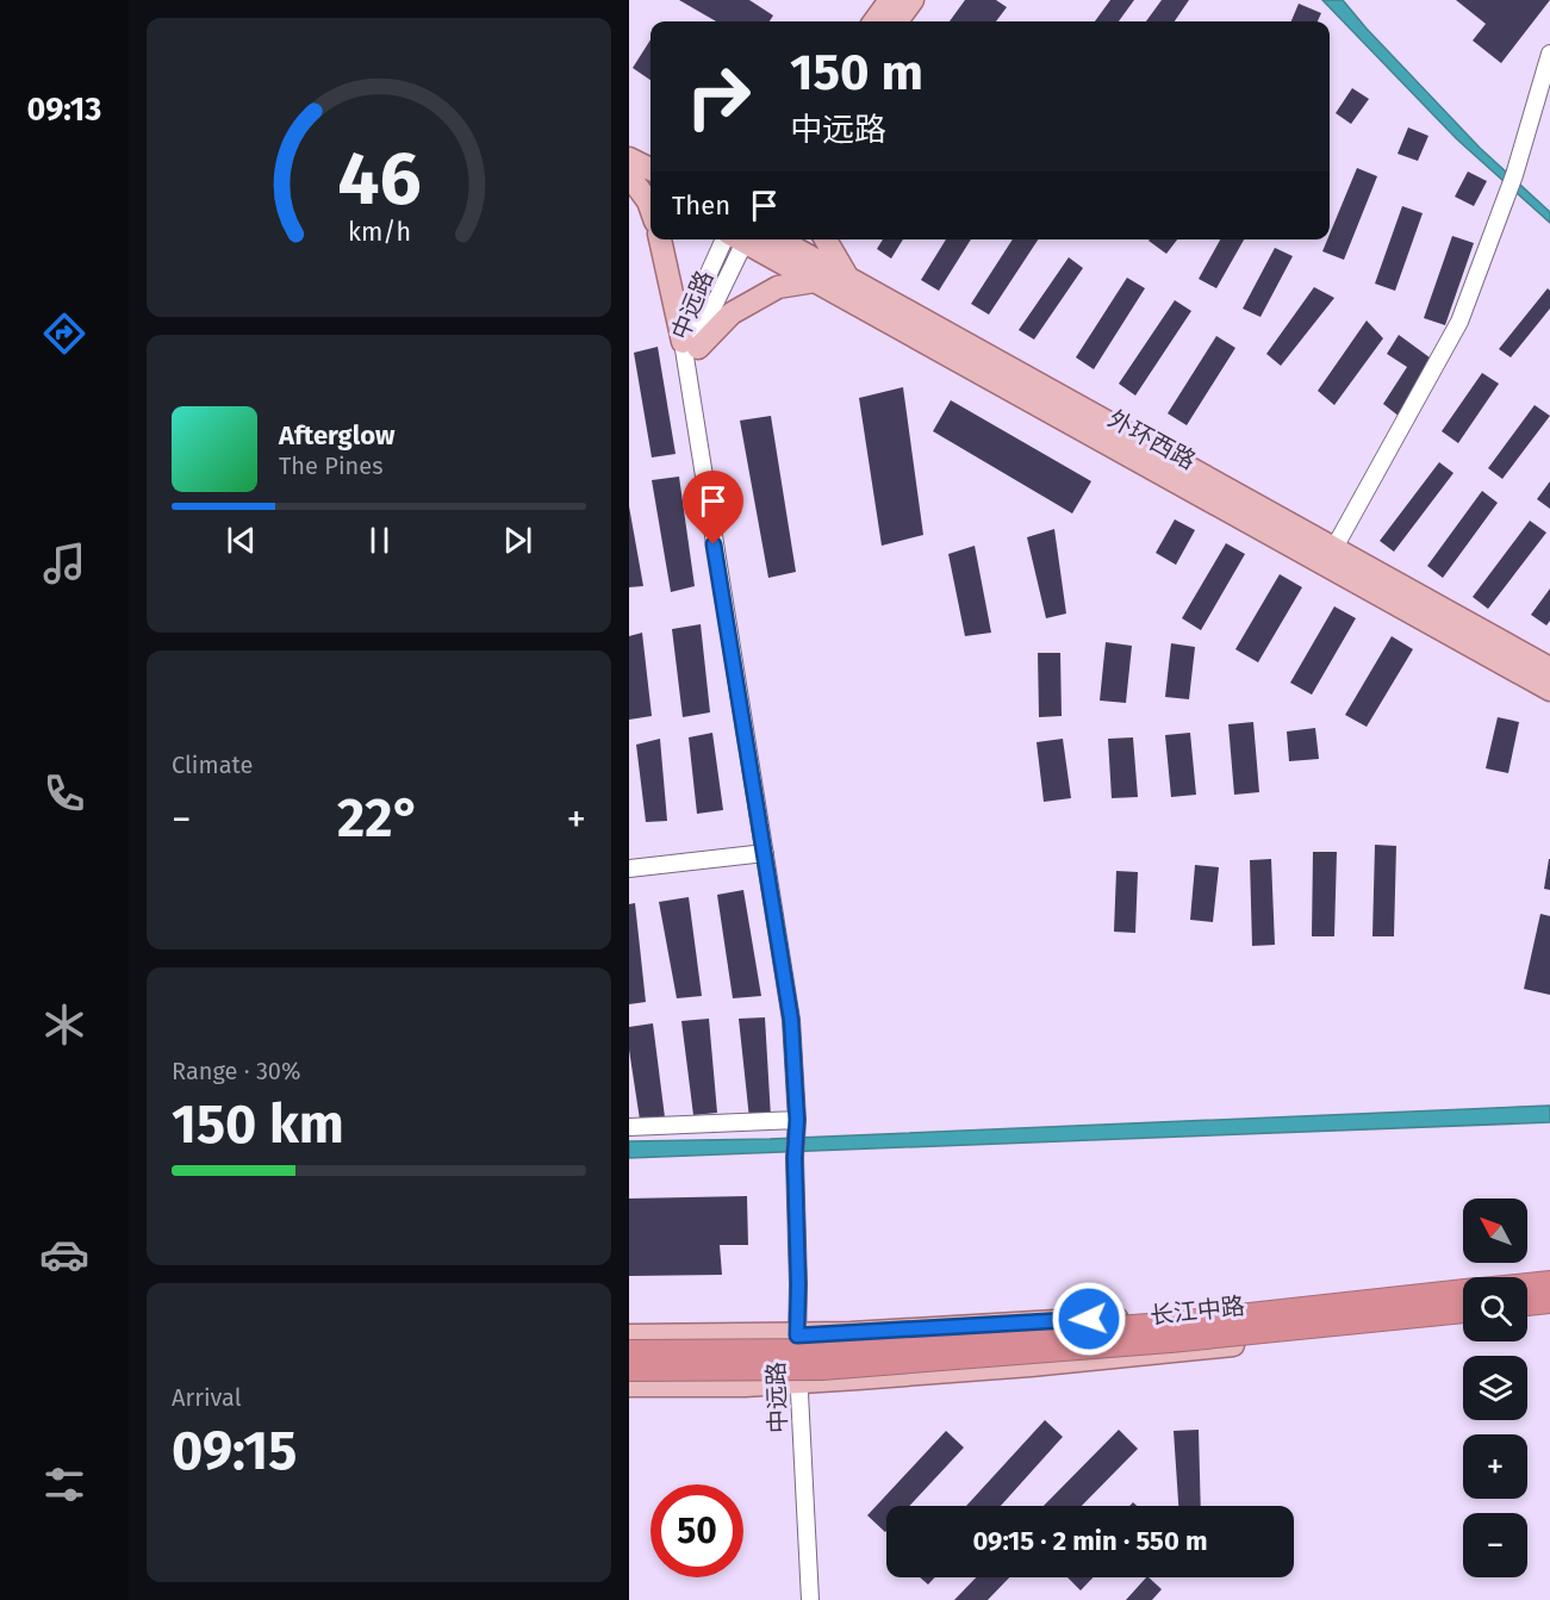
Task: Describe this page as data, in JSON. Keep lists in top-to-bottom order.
{
  "streets": {
    "highway": ["长江中路"],
    "main road": ["外环西路"],
    "street": ["中远路"]
  },
  "crossings": [
    ["中远路", "长江中路"]
  ],
  "north": "top left",
  "page": {
    "tabs": "09:13",
    "turn": ["150 m", "中远路"],
    "then": "Then",
    "song": ["Afterglow", "The Pines"],
    "tile": [
      "Climate",
      ["Range · 30%", "150 km"],
      ["Arrival", "09:15"]
    ],
    "heat": ["−", "22°", "+"],
    "map_buttons": ["+", "−"],
    "limit": "50",
    "trip": "09:15 · 2 min · 550 m",
    "gauge": ["46", "km/h"]
  }
}
